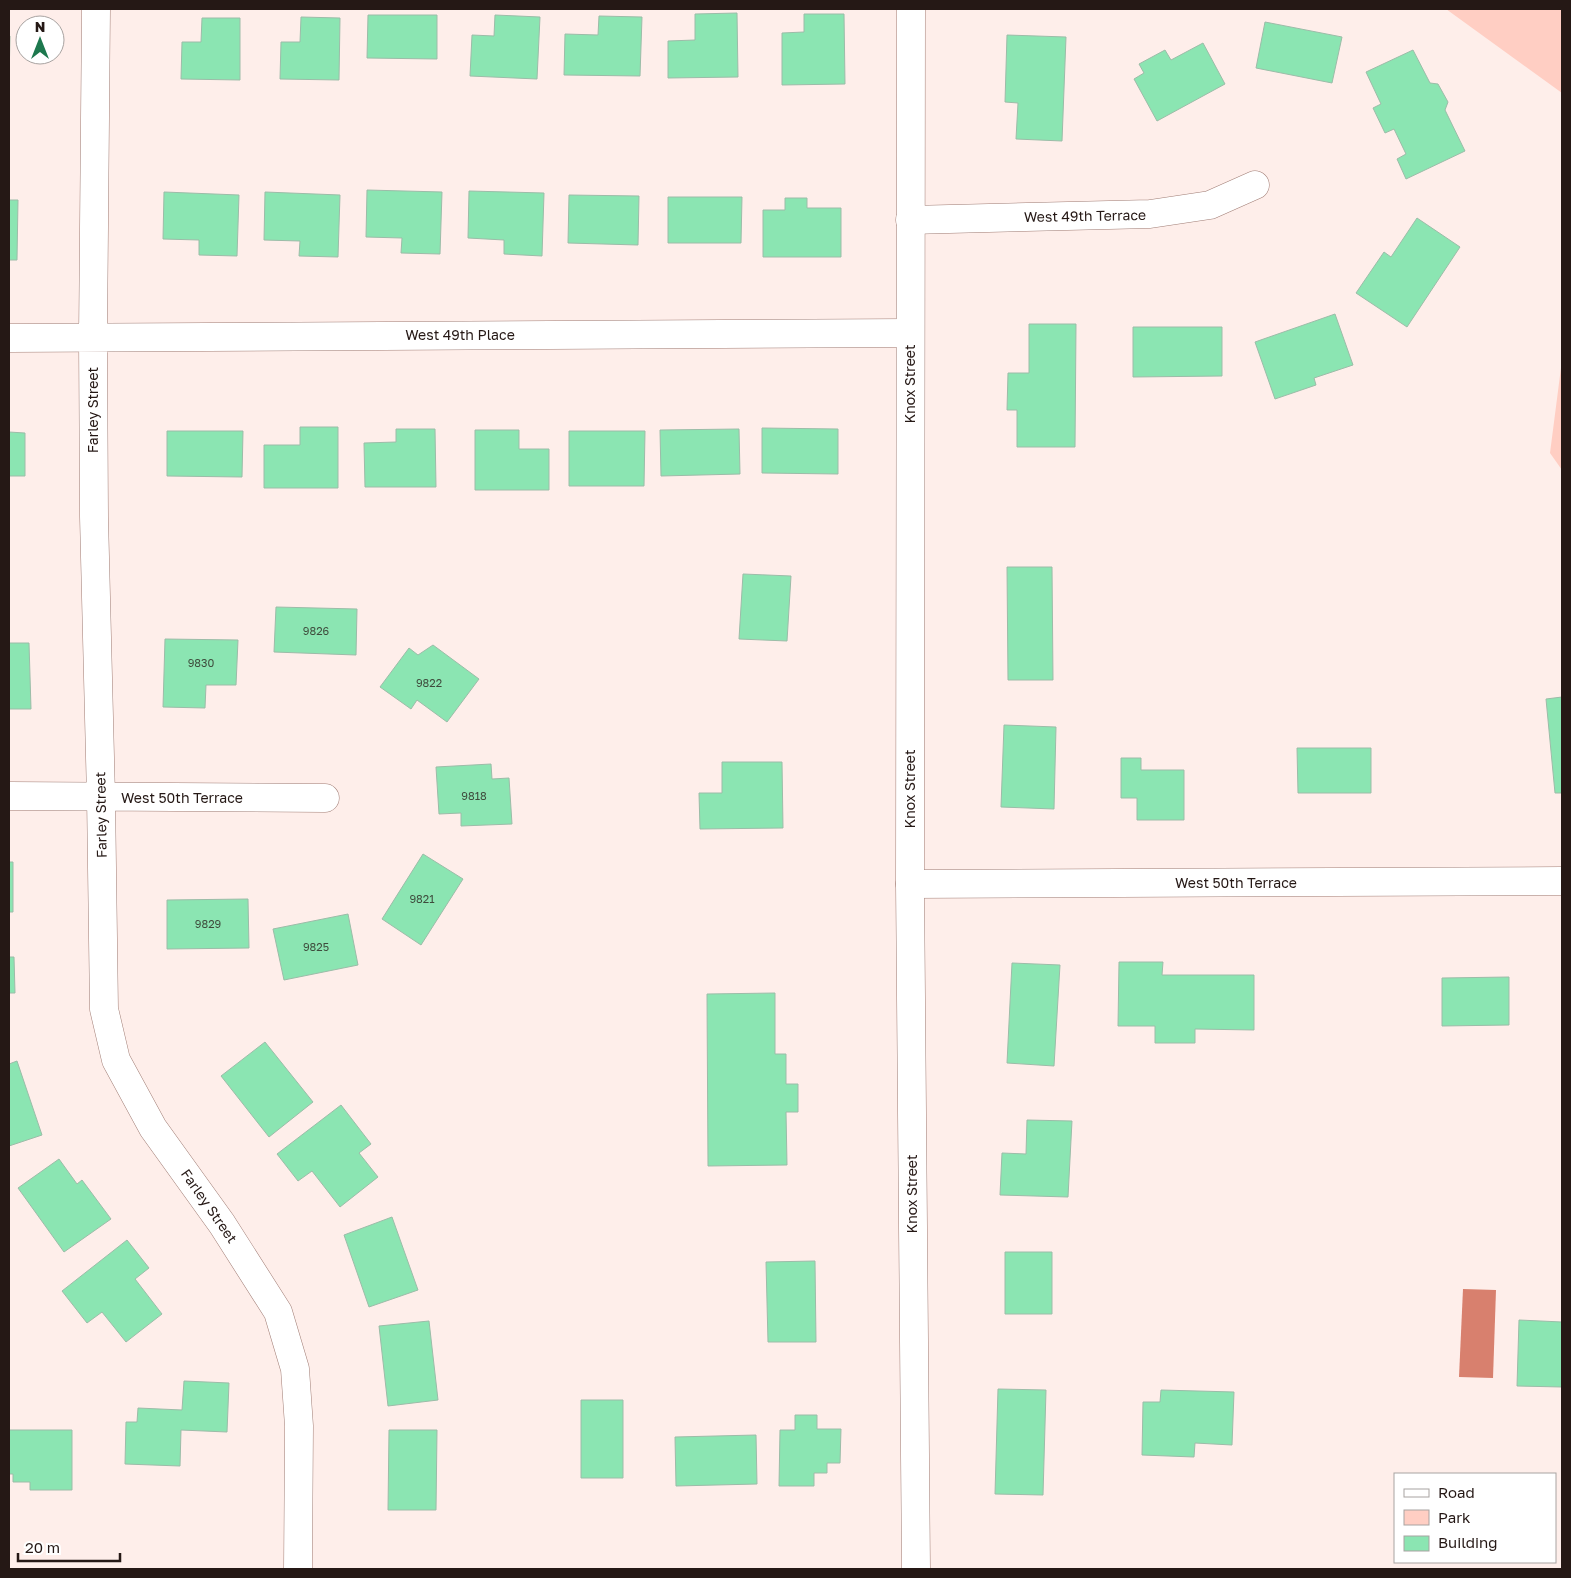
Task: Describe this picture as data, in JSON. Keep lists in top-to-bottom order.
{
  "streets": {
    "street": [
      "West 49th Terrace",
      "West 49th Place",
      "Knox Street",
      "Farley Street",
      "West 50th Terrace"
    ]
  },
  "crossings": [
    ["West 49th Terrace", "Knox Street"],
    ["West 49th Place", "Knox Street"],
    ["West 49th Place", "Farley Street"],
    ["Knox Street", "West 50th Terrace"],
    ["Farley Street", "West 50th Terrace"]
  ],
  "house_numbers": [
    "9826",
    "9830",
    "9822",
    "9818",
    "9821",
    "9829",
    "9825"
  ],
  "legend": ["Road", "Park", "Building"],
  "scale_bar": "20 m",
  "north": "top"
}
